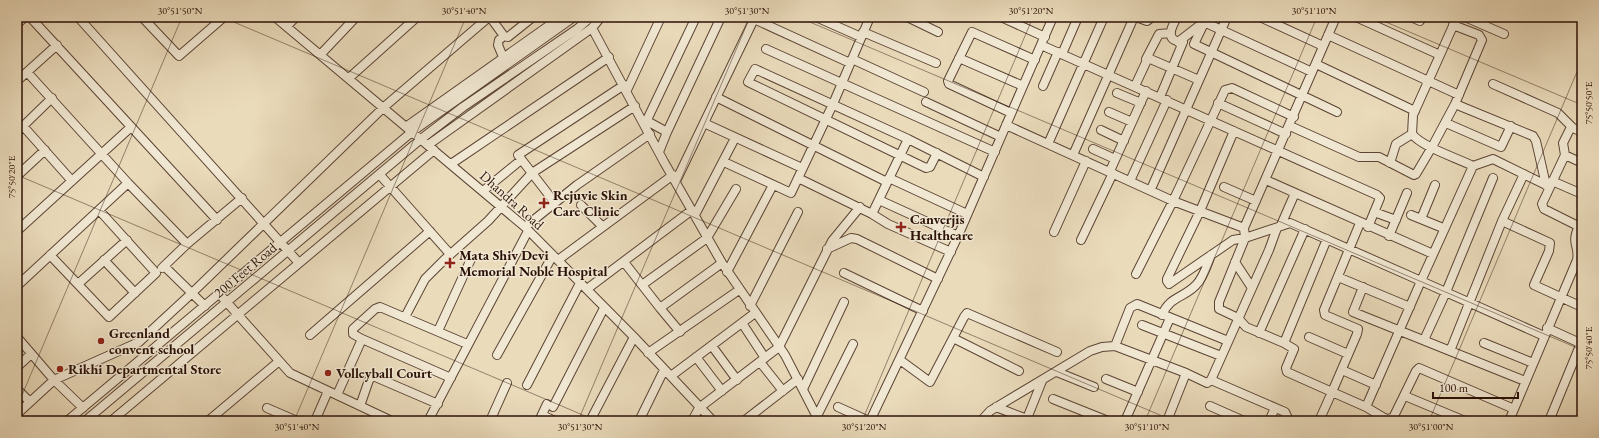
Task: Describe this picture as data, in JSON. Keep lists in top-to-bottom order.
{
  "streets": {
    "street": ["Dhandra Road", "200 Feet Road"]
  },
  "crossings": [
    ["Dhandra Road", "200 Feet Road"]
  ],
  "places": {
    "health": ["Rejuvie Skin Care Clinic", "Canverjis Healthcare", "Mata Shiv Devi Memorial Noble Hospital"],
    "other": ["Greenland convent school", "Rikhi Departmental Store", "Volleyball Court"]
  },
  "scale_bar": "100 m",
  "coordinates": [
    "30°51'50\"N",
    "30°51'40\"N",
    "30°51'30\"N",
    "30°51'20\"N",
    "30°51'10\"N",
    "75°50'50\"E",
    "75°50'20\"E",
    "75°50'40\"E",
    "30°51'00\"N"
  ]
}
